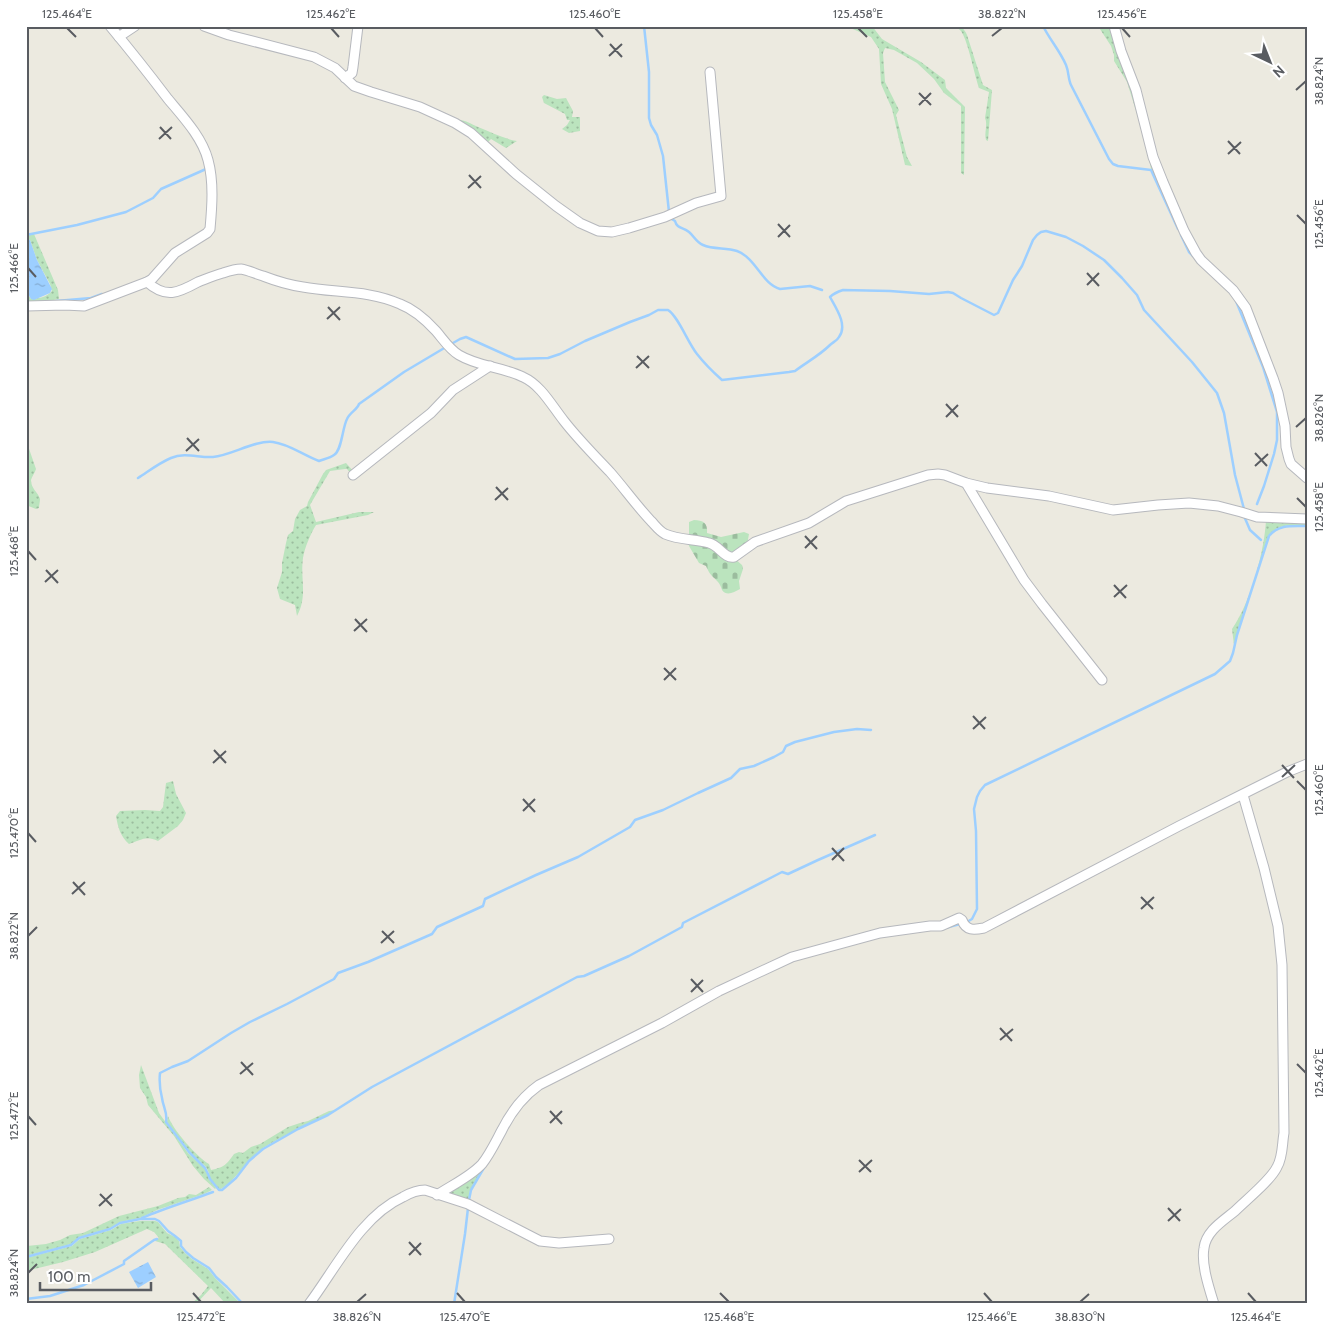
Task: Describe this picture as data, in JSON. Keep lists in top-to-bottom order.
{
  "scale_bar": "100 m",
  "north": "bottom right",
  "coordinates": [
    "125.464°E",
    "125.462°E",
    "125.460°E",
    "125.458°E",
    "38.822°N",
    "125.456°E",
    "38.824°N",
    "125.466°E",
    "38.826°N",
    "125.468°E",
    "125.470°E",
    "125.472°E",
    "38.830°N"
  ]
}
